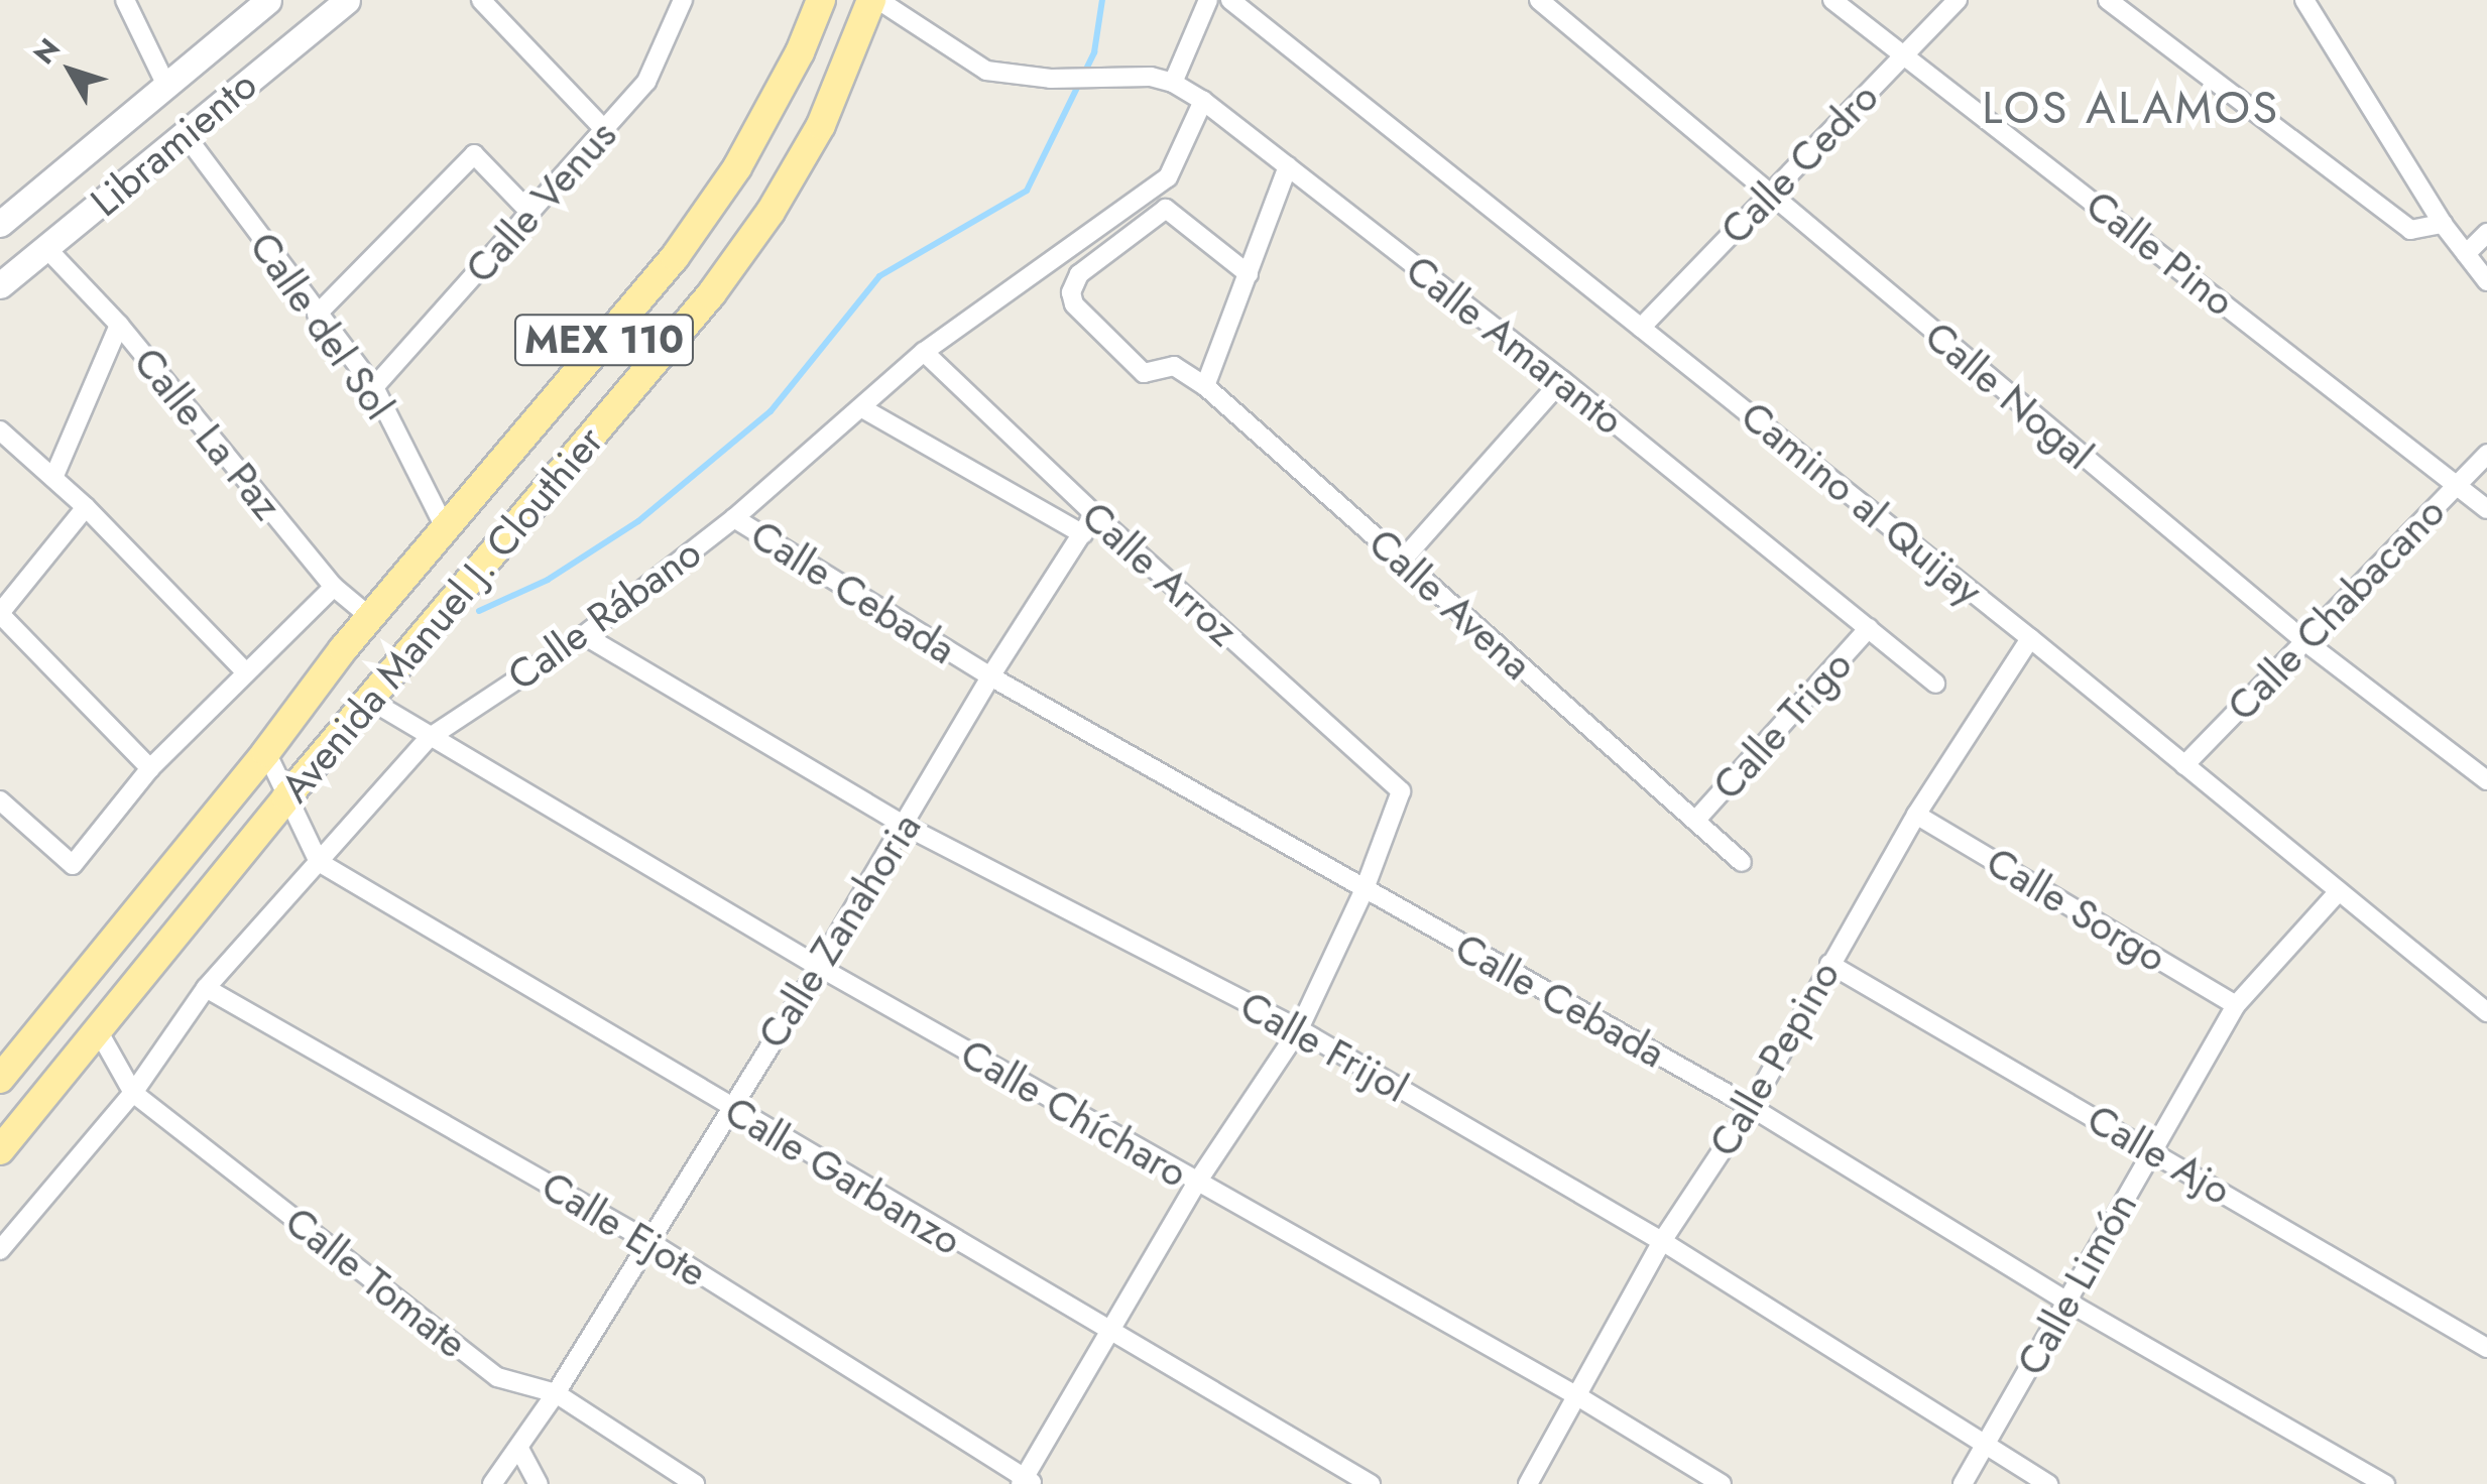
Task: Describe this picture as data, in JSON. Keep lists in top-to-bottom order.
{
  "streets": {
    "main road": ["Libramiento", "MEX 110", "Avenida Manuel J. Clouthier"],
    "street": [
      "Calle Cedro",
      "Calle Venus",
      "Calle Pino",
      "Calle del Sol",
      "Calle Amaranto",
      "Calle Nogal",
      "Calle La Paz",
      "Camino al Quijay",
      "Calle Arroz",
      "Calle Cebada",
      "Calle Avena",
      "Calle Chabacano",
      "Calle Rábano",
      "Calle Trigo",
      "Calle Sorgo",
      "Calle Zanahoria",
      "Calle Frijol",
      "Calle Pepino",
      "Calle Chícharo",
      "Calle Ajo",
      "Calle Garbanzo",
      "Calle Ejote",
      "Calle Tomate",
      "Calle Limón"
    ]
  },
  "crossings": [
    ["Libramiento", "Calle del Sol"],
    ["Libramiento", "Calle La Paz"],
    ["Calle Cedro", "Calle Pino"],
    ["Calle Cedro", "Calle Nogal"],
    ["Calle Cedro", "Camino al Quijay"],
    ["Calle Venus", "Calle del Sol"],
    ["Calle Pino", "Calle Chabacano"],
    ["Calle del Sol", "Avenida Manuel J. Clouthier"],
    ["Calle Amaranto", "Avenida Manuel J. Clouthier"],
    ["Calle Amaranto", "Calle Rábano"],
    ["Calle Amaranto", "Calle Trigo"],
    ["Calle Nogal", "Calle Chabacano"],
    ["Calle La Paz", "Avenida Manuel J. Clouthier"],
    ["Camino al Quijay", "Calle Chabacano"],
    ["Camino al Quijay", "Calle Pepino"],
    ["Camino al Quijay", "Calle Limón"],
    ["Calle Arroz", "Calle Cebada"],
    ["Calle Arroz", "Calle Rábano"],
    ["Calle Arroz", "Calle Zanahoria"],
    ["Calle Cebada", "Calle Rábano"],
    ["Calle Cebada", "Calle Zanahoria"],
    ["Calle Cebada", "Calle Pepino"],
    ["Calle Cebada", "Calle Limón"],
    ["Calle Avena", "Calle Trigo"],
    ["Avenida Manuel J. Clouthier", "Calle Chícharo"],
    ["Avenida Manuel J. Clouthier", "Calle Tomate"],
    ["Calle Rábano", "Calle Frijol"],
    ["Calle Rábano", "Calle Chícharo"],
    ["Calle Rábano", "Calle Garbanzo"],
    ["Calle Rábano", "Calle Ejote"],
    ["Calle Rábano", "Calle Tomate"],
    ["Calle Sorgo", "Calle Pepino"],
    ["Calle Sorgo", "Calle Limón"],
    ["Calle Zanahoria", "Calle Frijol"],
    ["Calle Zanahoria", "Calle Chícharo"],
    ["Calle Zanahoria", "Calle Garbanzo"],
    ["Calle Zanahoria", "Calle Ejote"],
    ["Calle Zanahoria", "Calle Tomate"],
    ["Calle Frijol", "Calle Pepino"],
    ["Calle Frijol", "Calle Limón"],
    ["Calle Pepino", "Calle Chícharo"],
    ["Calle Pepino", "Calle Ajo"],
    ["Calle Ajo", "Calle Limón"]
  ],
  "districts": ["LOS ALAMOS"],
  "north": "top left"
}
